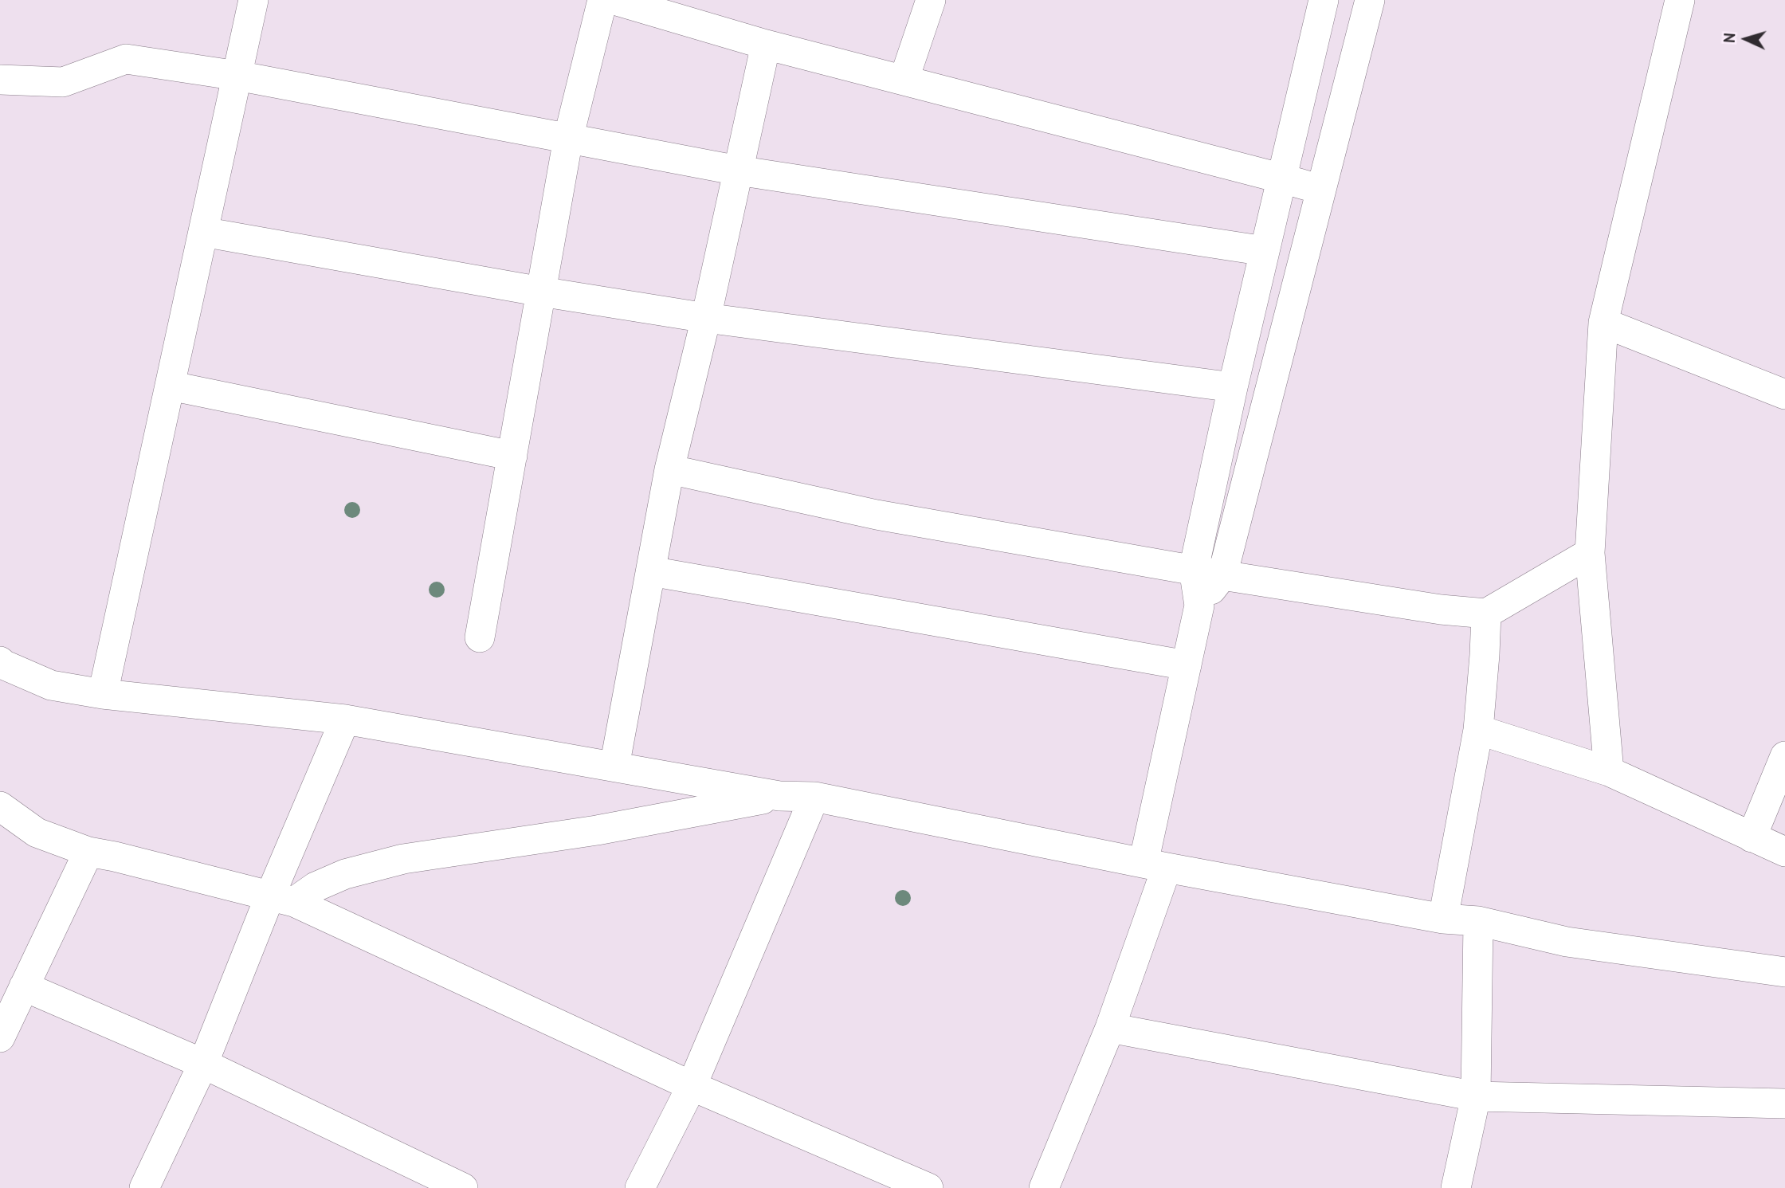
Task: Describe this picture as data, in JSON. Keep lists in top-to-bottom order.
{
  "north": "left"
}
